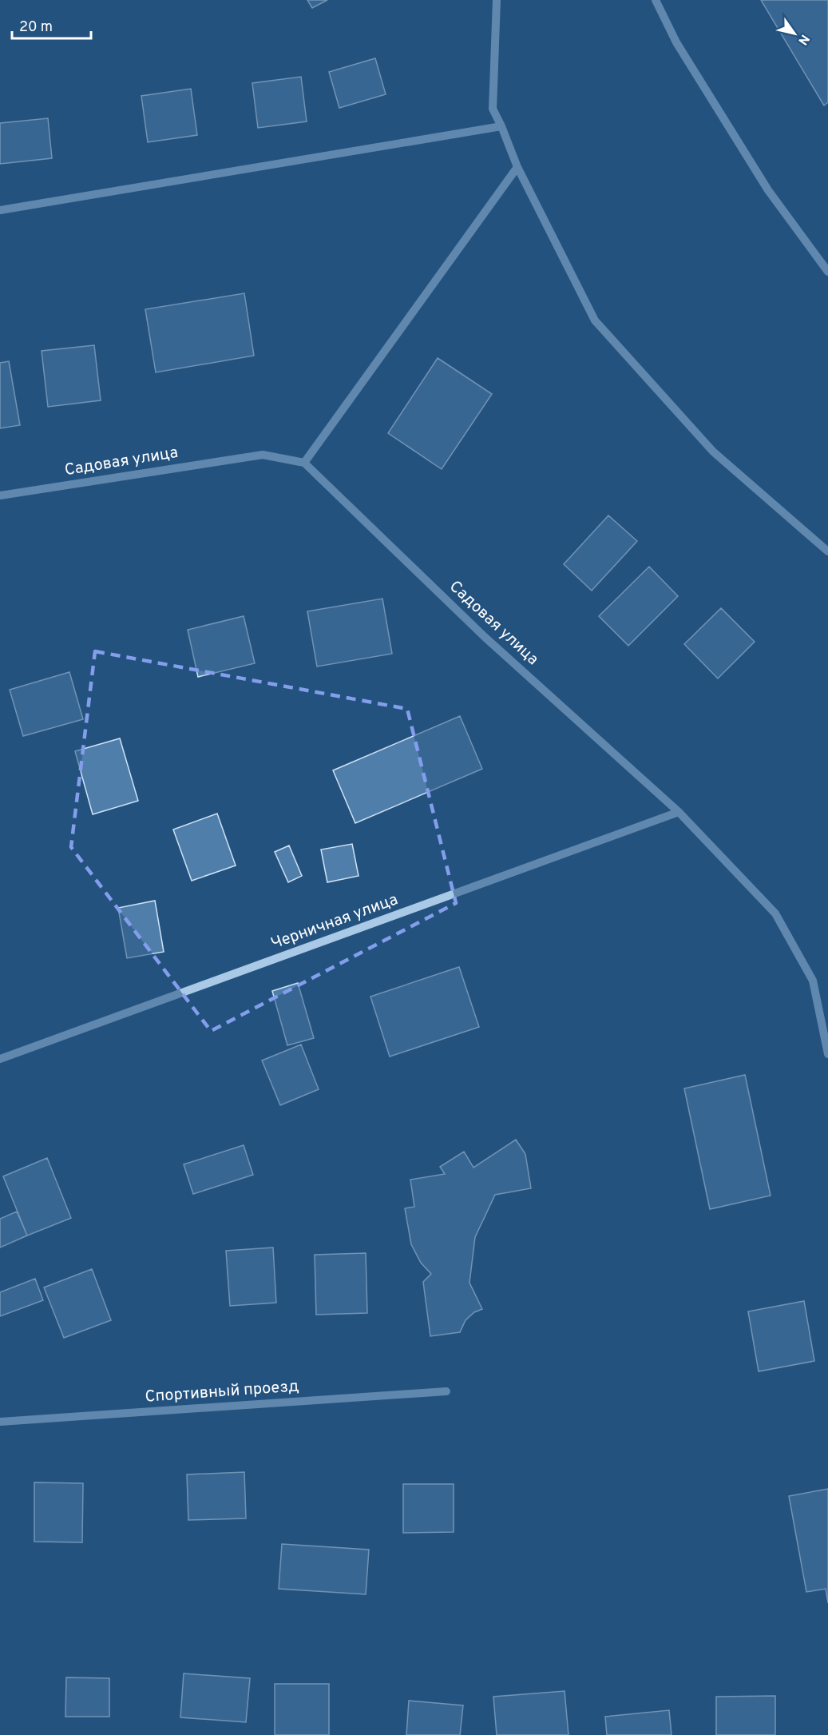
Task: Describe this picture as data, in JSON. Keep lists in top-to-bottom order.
{
  "streets": {
    "street": ["Садовая улица", "Черничная улица", "Спортивный проезд"]
  },
  "crossings": [
    ["Садовая улица", "Черничная улица"]
  ],
  "scale_bar": "20 m",
  "north": "bottom right"
}
